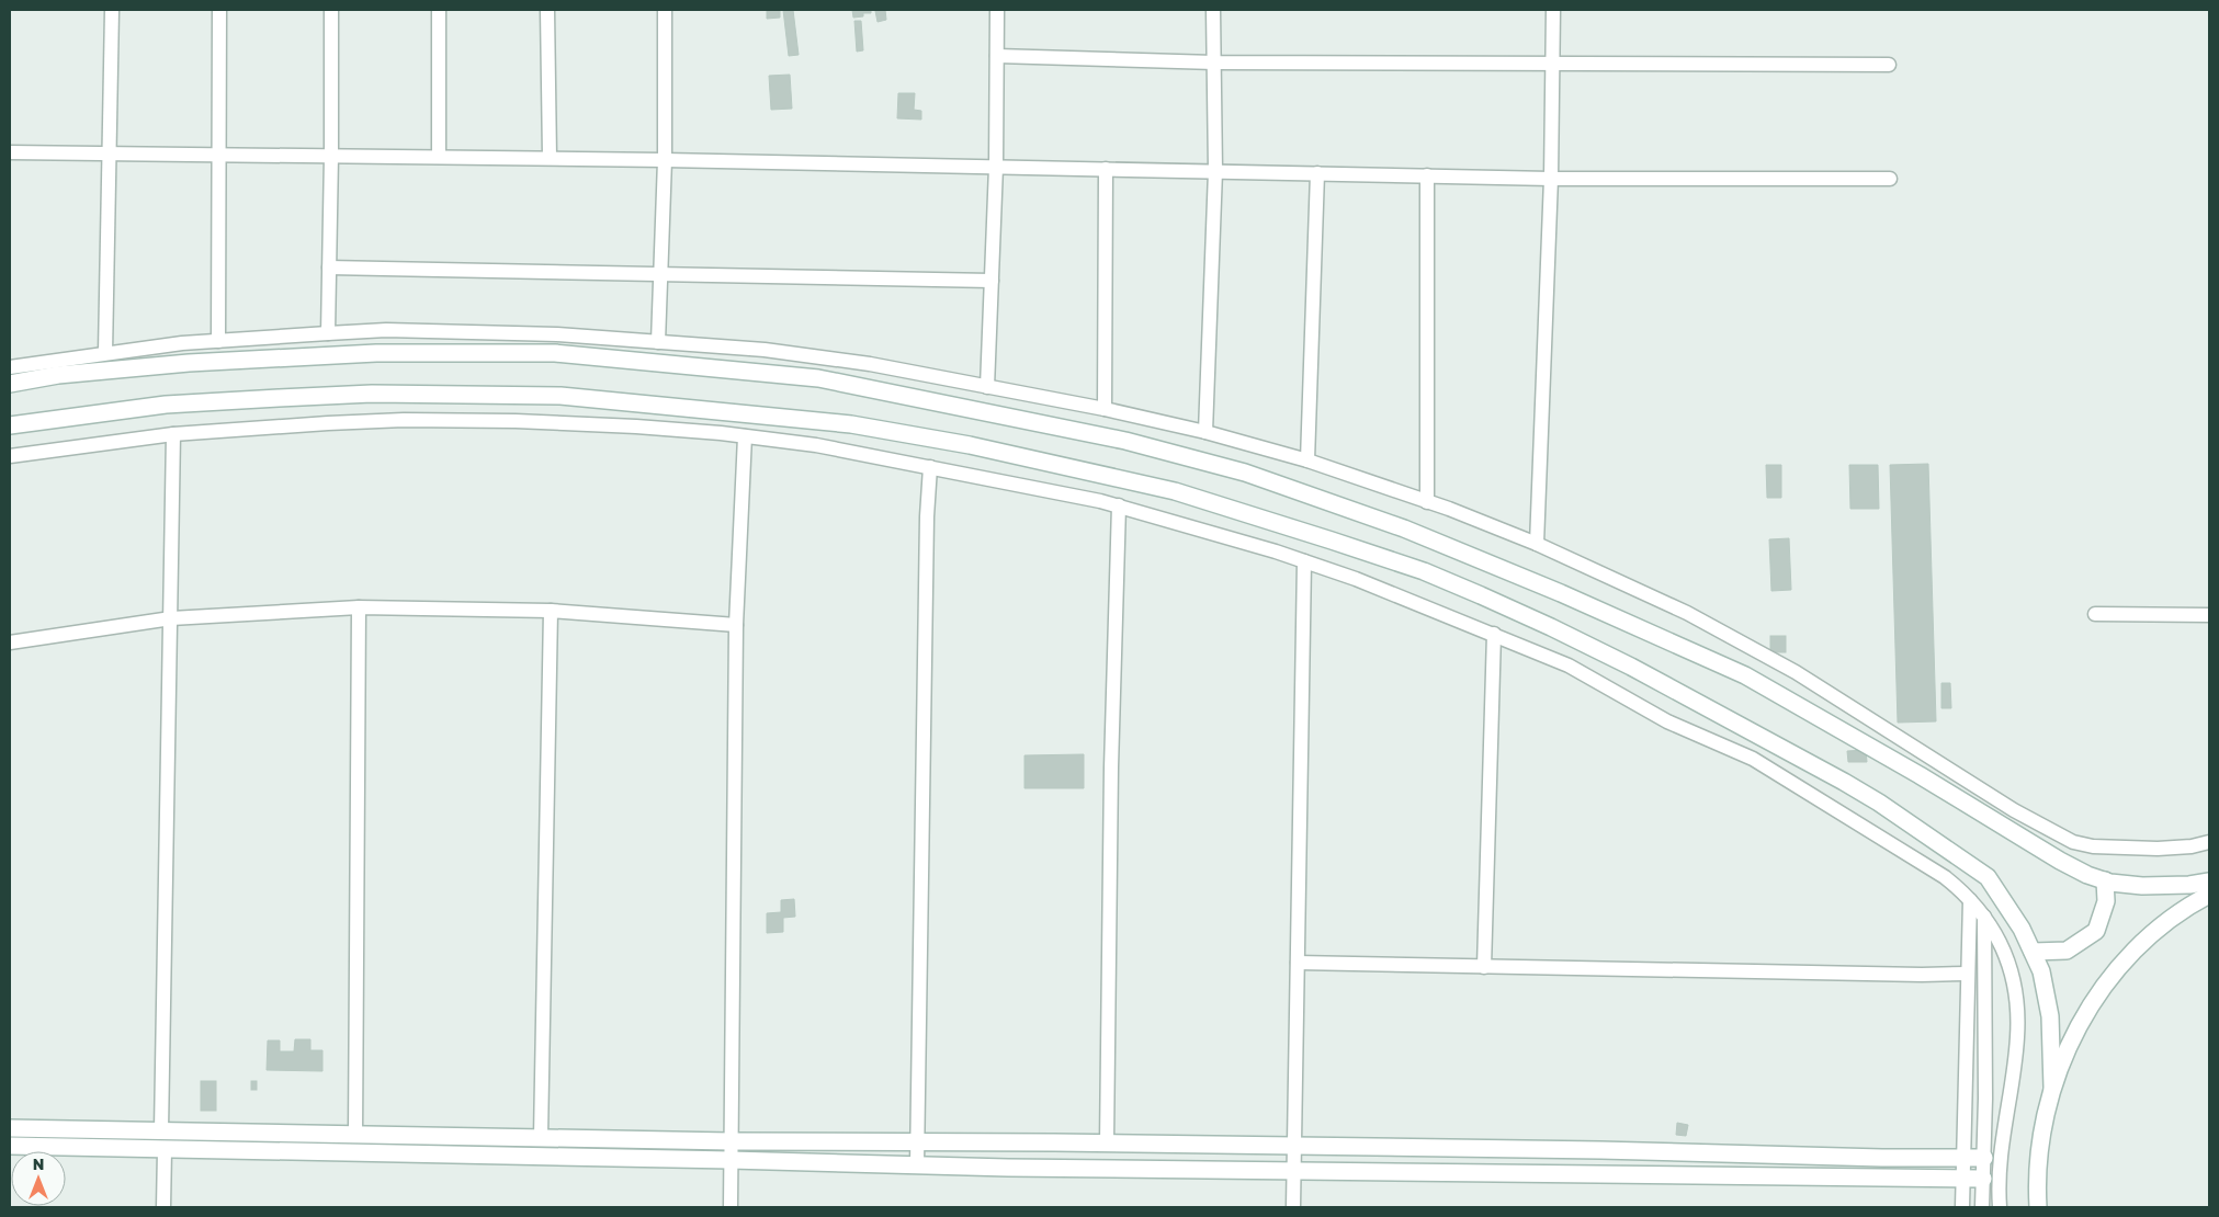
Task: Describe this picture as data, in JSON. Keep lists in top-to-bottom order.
{
  "north": "top"
}
